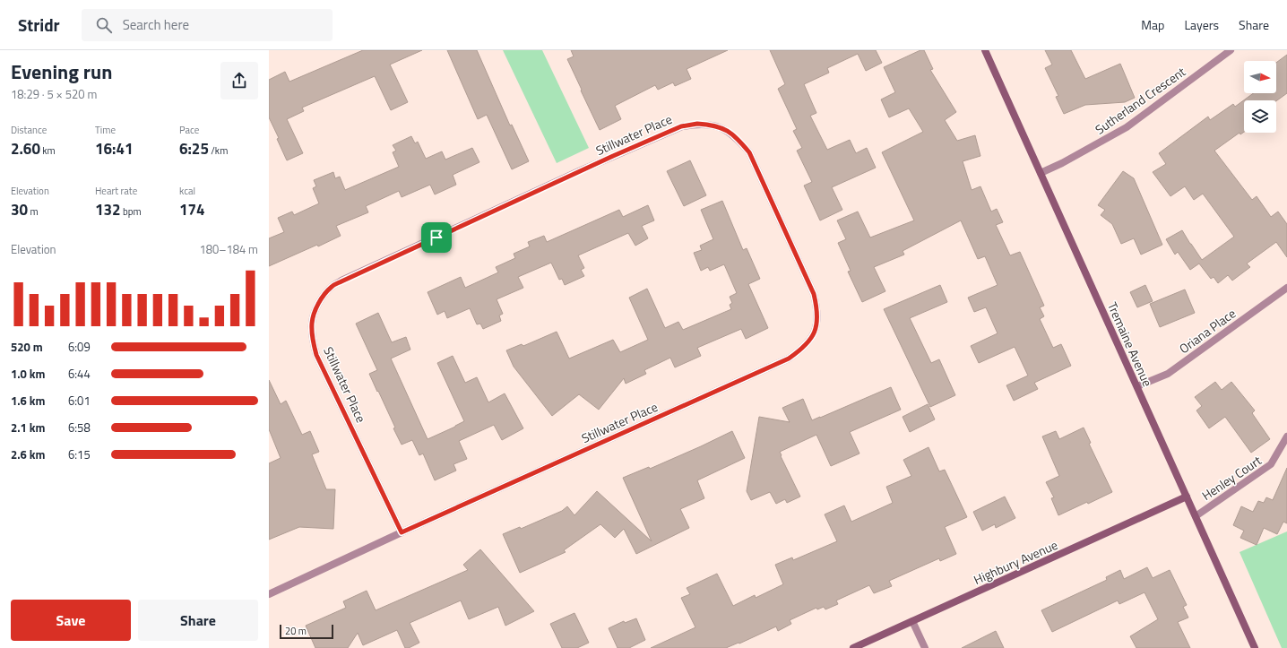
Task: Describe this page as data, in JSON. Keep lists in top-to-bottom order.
{
  "streets": {
    "main road": ["Tremaine Avenue", "Highbury Avenue"],
    "street": [
      "Sutherland Crescent",
      "Stillwater Place",
      "Oriana Place",
      "Henley Court"
    ]
  },
  "crossings": [
    ["Sutherland Crescent", "Tremaine Avenue"],
    ["Oriana Place", "Tremaine Avenue"],
    ["Tremaine Avenue", "Henley Court"],
    ["Tremaine Avenue", "Highbury Avenue"]
  ],
  "scale_bar": "20 m",
  "north": "right",
  "page": {
    "header": "Stridr",
    "search": "Search here",
    "nav": ["Map", "Layers", "Share"],
    "heading": ["Evening run", "18:29 · 5 × 520 m"],
    "stats": [
      ["Distance", "2.60 km"],
      ["Time", "16:41"],
      ["Pace", "6:25 /km"],
      ["Elevation", "30 m"],
      ["Heart rate", "132 bpm"],
      ["kcal", "174"]
    ],
    "chart": ["Elevation", "180–184 m"],
    "list": [
      {
        "name": "520 m",
        "note": "6:09"
      },
      {
        "name": "1.0 km",
        "note": "6:44"
      },
      {
        "name": "1.6 km",
        "note": "6:01"
      },
      {
        "name": "2.1 km",
        "note": "6:58"
      },
      {
        "name": "2.6 km",
        "note": "6:15"
      }
    ],
    "buttons": ["Save", "Share"],
    "scale": "20 m"
  }
}
